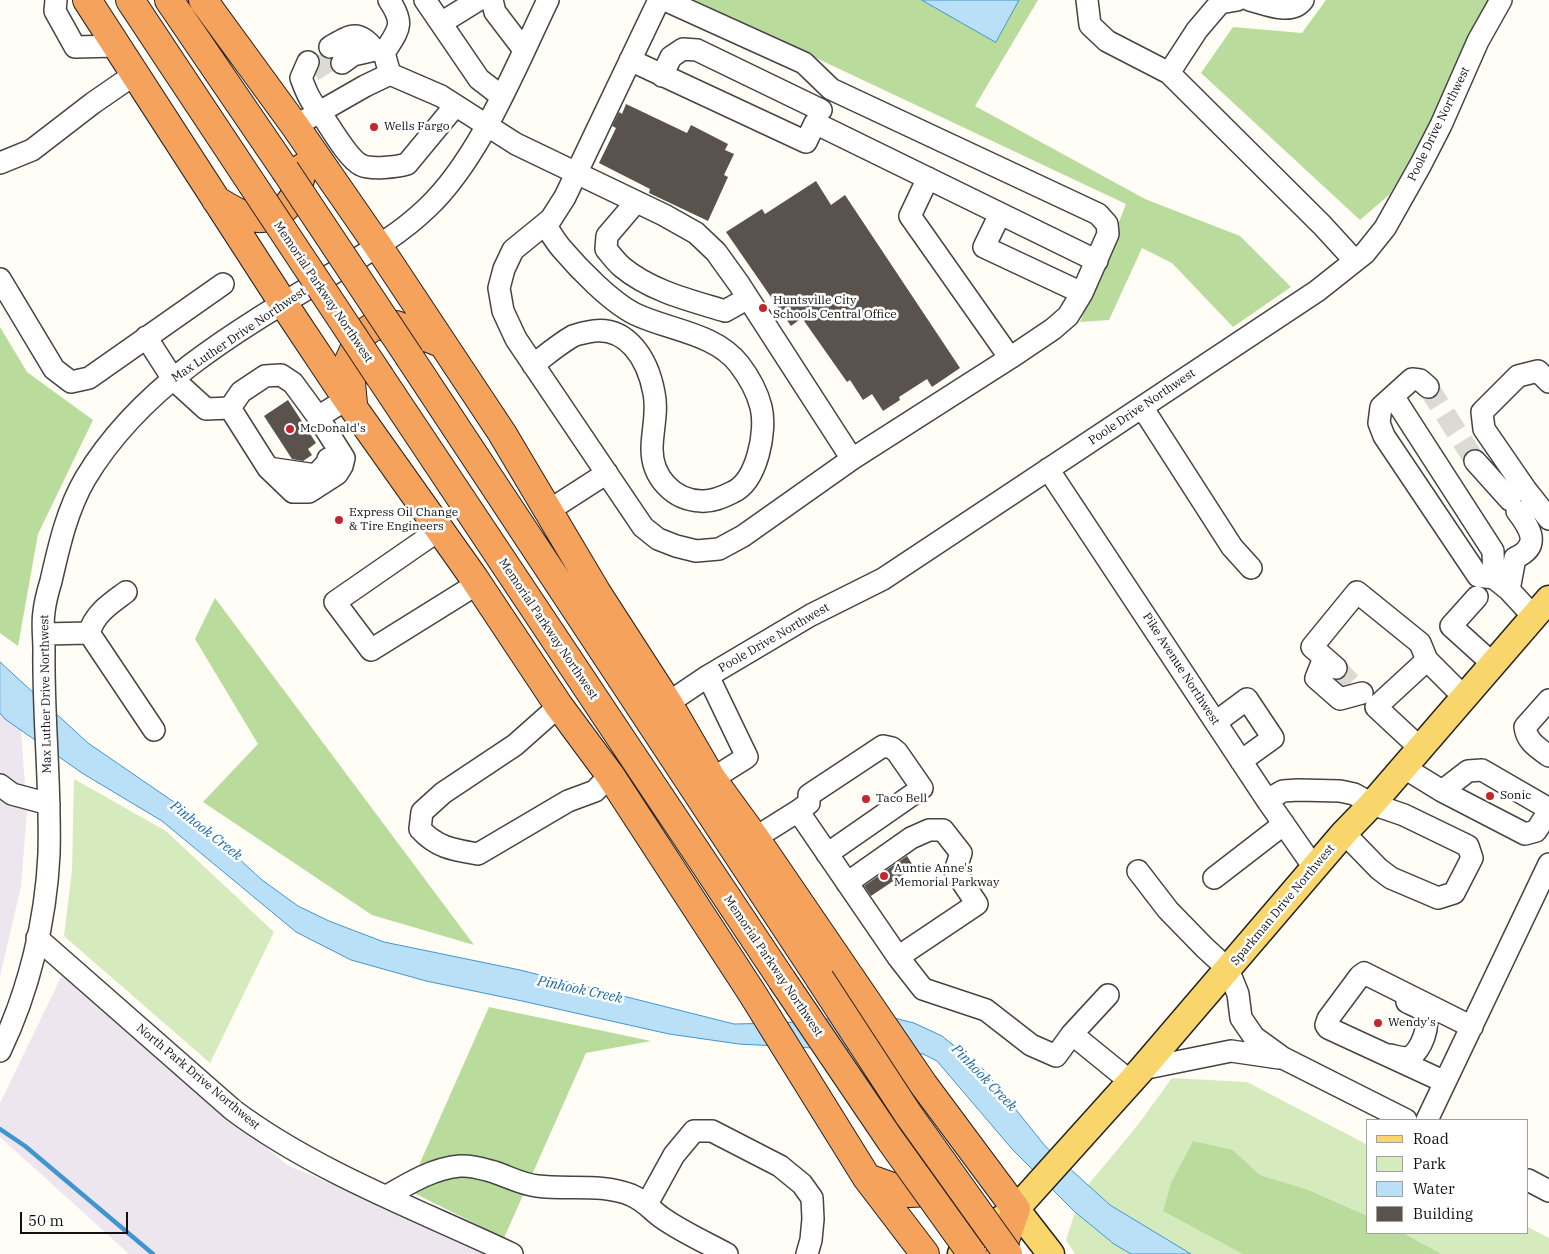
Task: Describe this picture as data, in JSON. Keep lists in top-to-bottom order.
{
  "streets": {
    "highway": ["Memorial Parkway Northwest", "Sparkman Drive Northwest"],
    "street": [
      "Poole Drive Northwest",
      "Max Luther Drive Northwest",
      "Pike Avenue Northwest",
      "North Park Drive Northwest"
    ]
  },
  "crossings": [
    ["Poole Drive Northwest", "Pike Avenue Northwest"],
    ["Max Luther Drive Northwest", "North Park Drive Northwest"],
    ["Pike Avenue Northwest", "Sparkman Drive Northwest"]
  ],
  "water": ["Pinhook Creek"],
  "places": [
    "Wells Fargo",
    "Huntsville City Schools Central Office",
    "McDonald's",
    "Express Oil Change & Tire Engineers",
    "Sonic",
    "Taco Bell",
    "Auntie Anne's Memorial Parkway",
    "Wendy's"
  ],
  "legend": [
    "Road",
    "Park",
    "Water",
    "Building"
  ],
  "scale_bar": "50 m"
}
